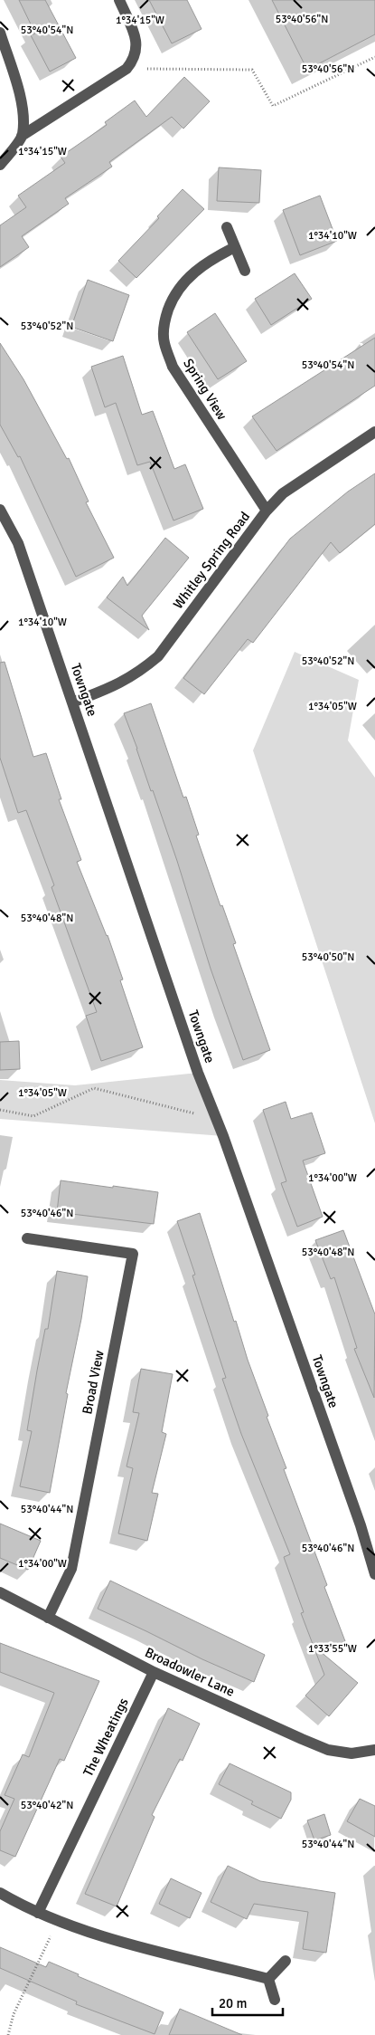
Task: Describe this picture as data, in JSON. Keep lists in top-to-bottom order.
{
  "streets": {
    "street": [
      "Spring View",
      "Whitley Spring Road",
      "Towngate",
      "Broad View",
      "Broadowler Lane",
      "The Wheatings"
    ]
  },
  "crossings": [
    ["Spring View", "Whitley Spring Road"],
    ["Whitley Spring Road", "Towngate"],
    ["Broad View", "Broadowler Lane"],
    ["Broadowler Lane", "The Wheatings"]
  ],
  "scale_bar": "20 m",
  "coordinates": [
    "53°40'56\"N",
    "1°34'15\"W",
    "53°40'54\"N",
    "1°34'10\"W",
    "53°40'52\"N",
    "1°34'05\"W",
    "53°40'48\"N",
    "53°40'50\"N",
    "1°34'00\"W",
    "53°40'46\"N",
    "53°40'44\"N",
    "1°33'55\"W",
    "53°40'42\"N"
  ]
}
